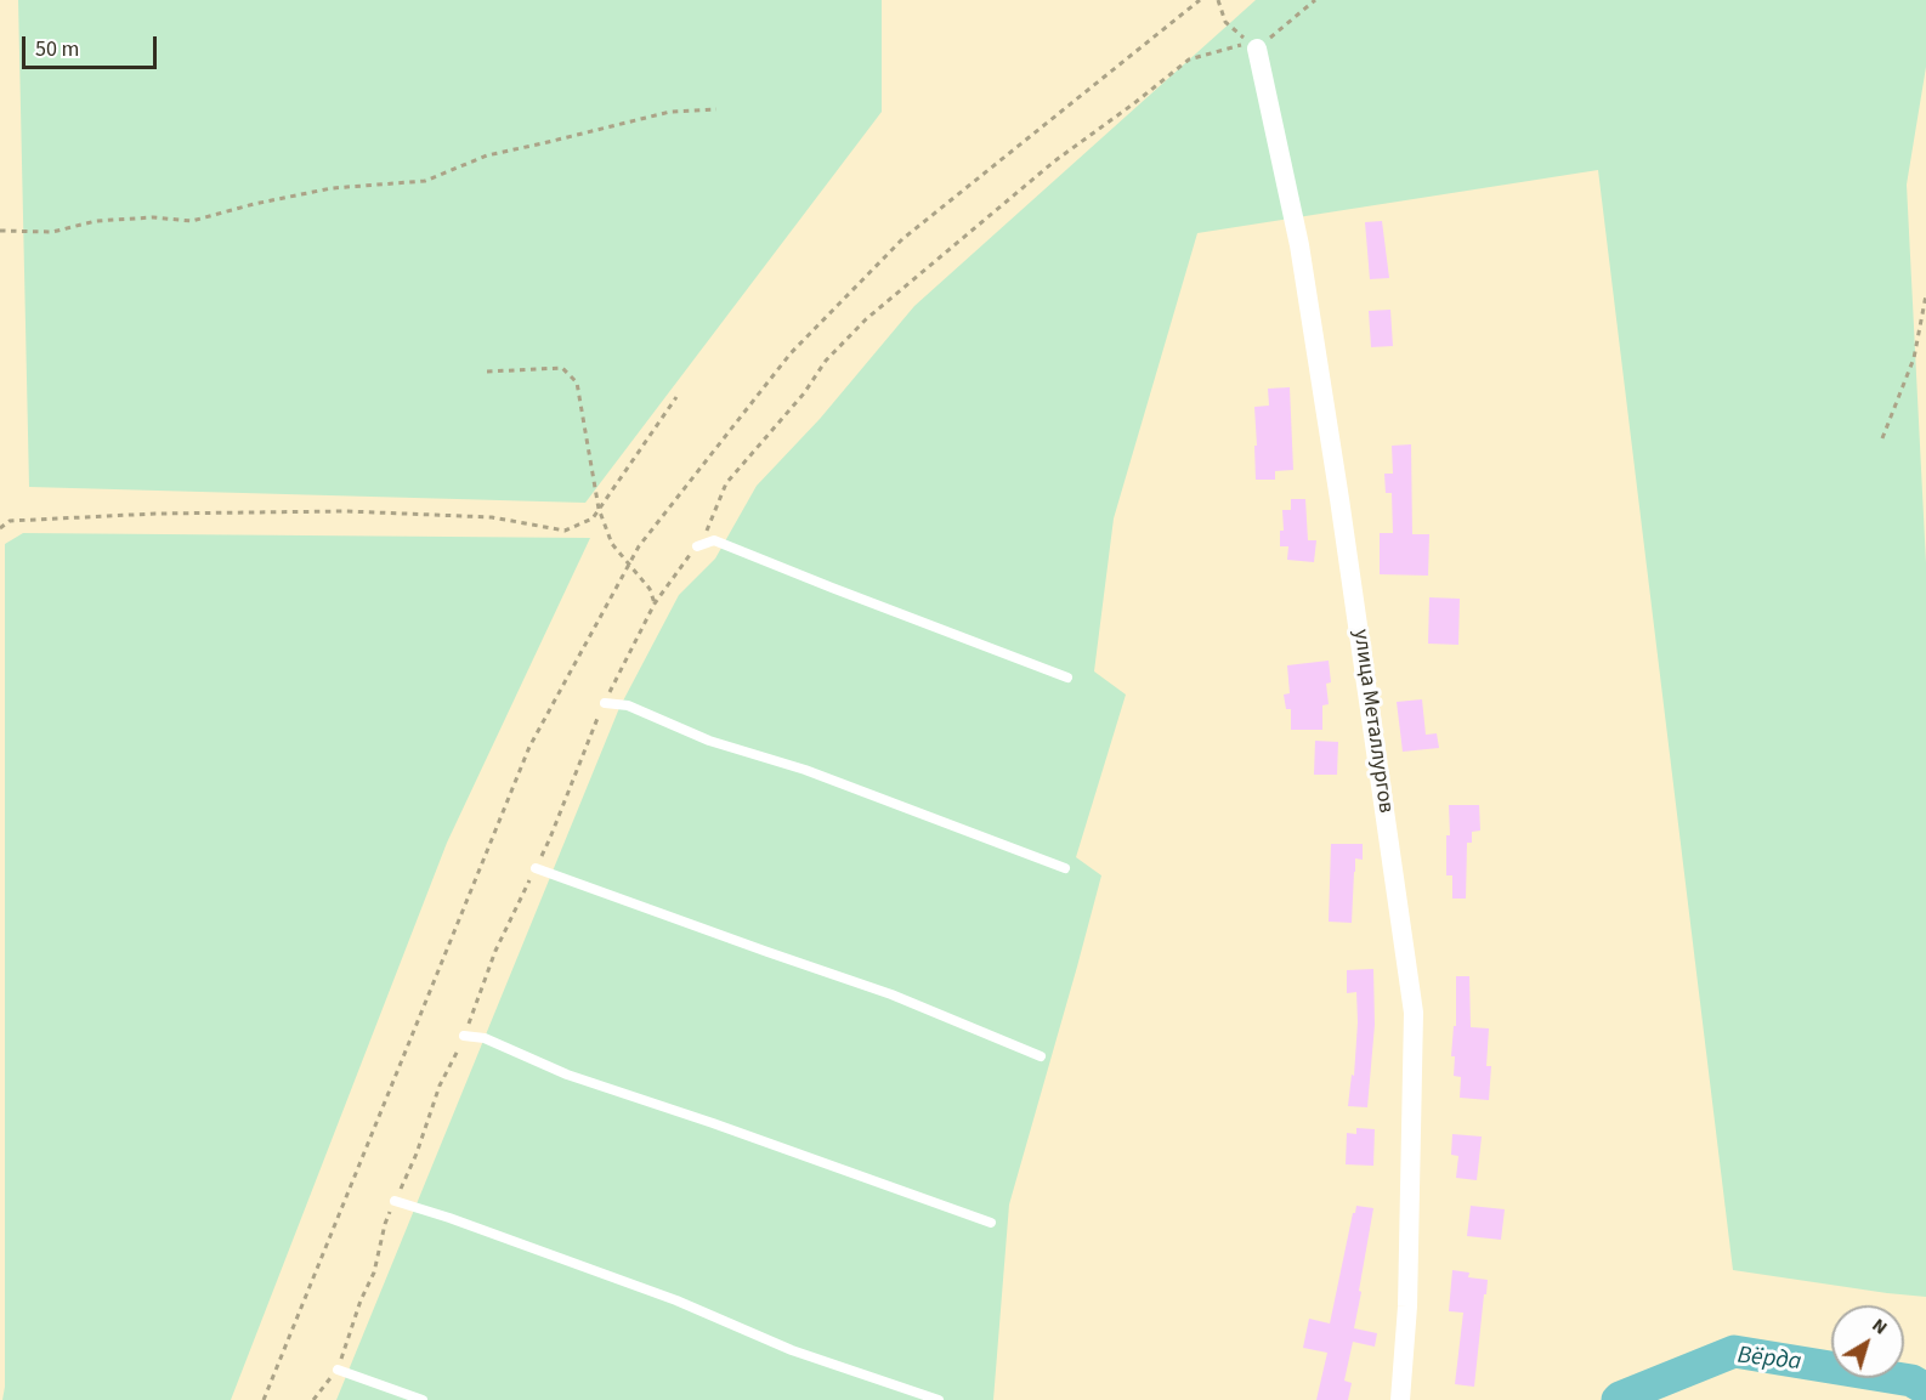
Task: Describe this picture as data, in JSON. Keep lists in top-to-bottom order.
{
  "streets": {
    "street": ["улица Металлургов"]
  },
  "water": ["Вёрда"],
  "scale_bar": "50 m",
  "north": "top right"
}
